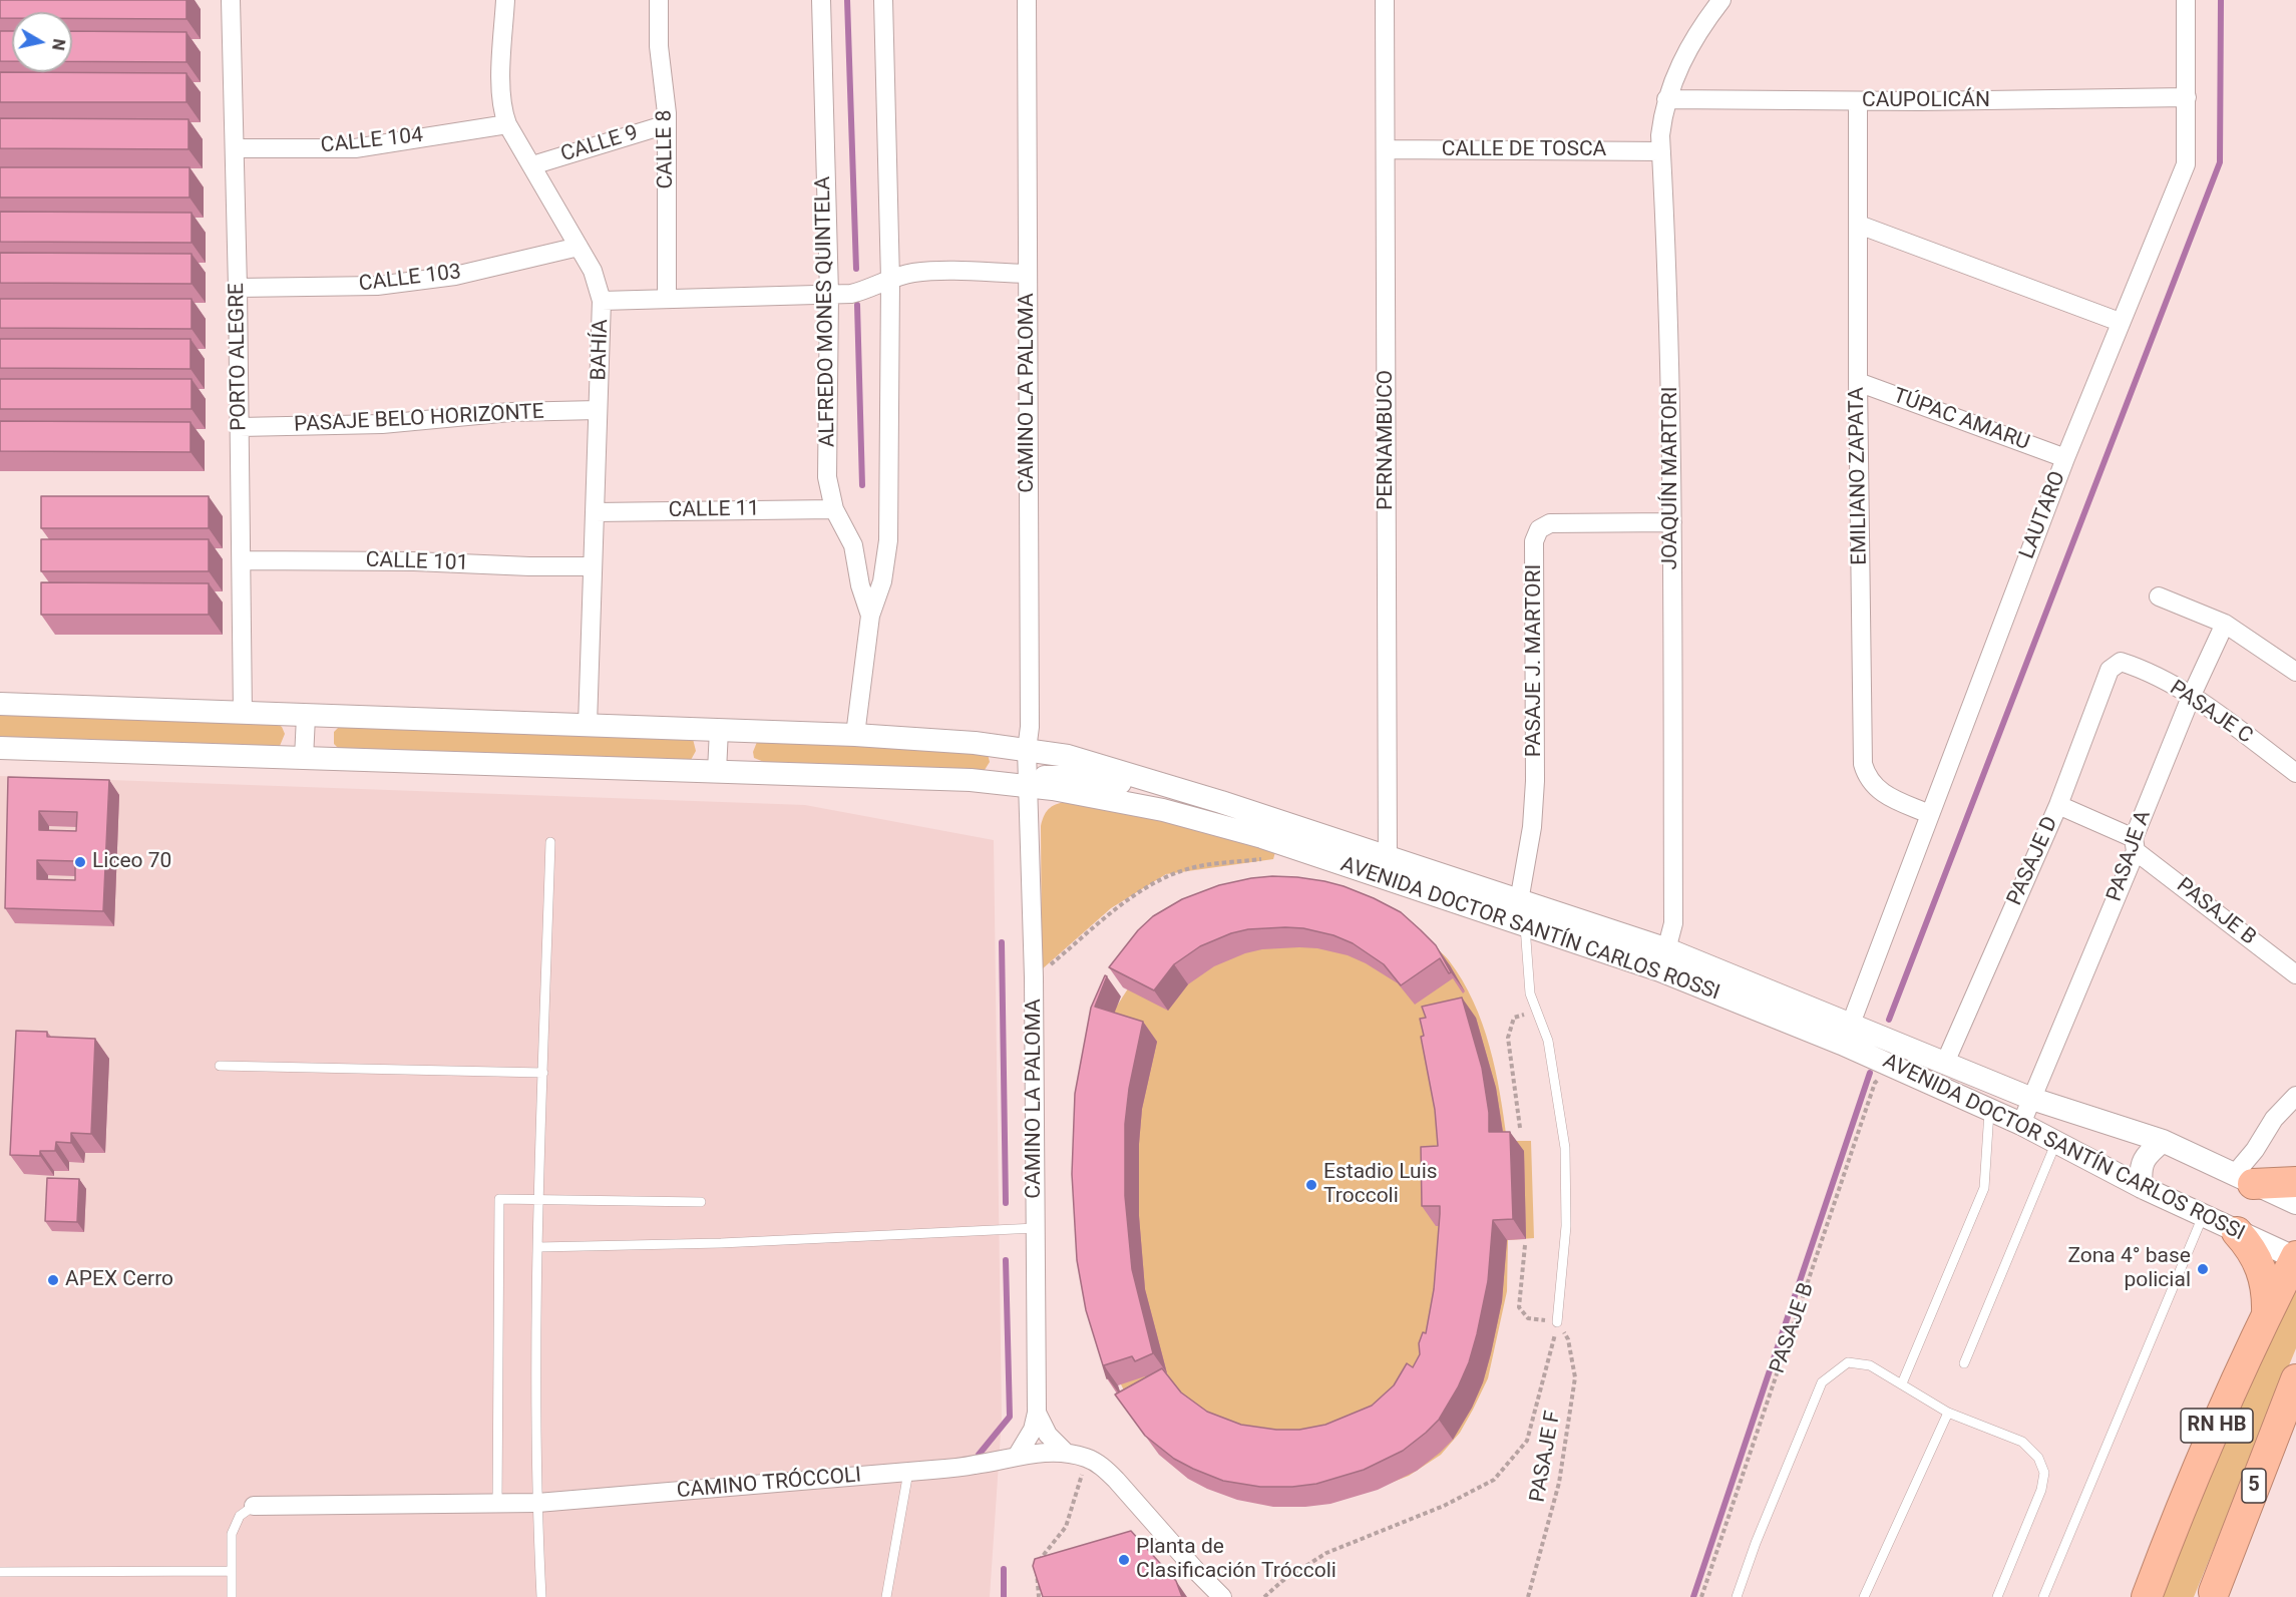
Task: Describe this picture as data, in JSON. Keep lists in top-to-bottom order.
{
  "streets": {
    "highway": ["RN HB", "5"],
    "street": [
      "CAUPOLICÁN",
      "CALLE 104",
      "CALLE 9",
      "CALLE 8",
      "CALLE DE TOSCA",
      "CALLE 103",
      "ALFREDO MONES QUINTELA",
      "BAHÍA",
      "PORTO ALEGRE",
      "CAMINO LA PALOMA",
      "PASAJE BELO HORIZONTE",
      "TÚPAC AMARU",
      "PERNAMBUCO",
      "EMILIANO ZAPATA",
      "JOAQUÍN MARTORI",
      "CALLE 11",
      "LAUTARO",
      "CALLE 101",
      "PASAJE J. MARTORI",
      "PASAJE C",
      "PASAJE A",
      "PASAJE D",
      "PASAJE B",
      "AVENIDA DOCTOR SANTÍN CARLOS ROSSI",
      "CAMINO TRÓCCOLI"
    ],
    "path": ["PASAJE F"]
  },
  "crossings": [
    ["CAUPOLICÁN", "EMILIANO ZAPATA"],
    ["CAUPOLICÁN", "JOAQUÍN MARTORI"],
    ["CAUPOLICÁN", "LAUTARO"],
    ["CALLE 104", "BAHÍA"],
    ["CALLE 104", "PORTO ALEGRE"],
    ["CALLE 9", "CALLE 8"],
    ["CALLE 9", "BAHÍA"],
    ["CALLE DE TOSCA", "PERNAMBUCO"],
    ["CALLE DE TOSCA", "JOAQUÍN MARTORI"],
    ["CALLE 103", "BAHÍA"],
    ["CALLE 103", "PORTO ALEGRE"],
    ["ALFREDO MONES QUINTELA", "CALLE 11"],
    ["ALFREDO MONES QUINTELA", "AVENIDA DOCTOR SANTÍN CARLOS ROSSI"],
    ["BAHÍA", "PASAJE BELO HORIZONTE"],
    ["BAHÍA", "CALLE 11"],
    ["BAHÍA", "CALLE 101"],
    ["BAHÍA", "AVENIDA DOCTOR SANTÍN CARLOS ROSSI"],
    ["PORTO ALEGRE", "PASAJE BELO HORIZONTE"],
    ["PORTO ALEGRE", "CALLE 101"],
    ["PORTO ALEGRE", "AVENIDA DOCTOR SANTÍN CARLOS ROSSI"],
    ["CAMINO LA PALOMA", "AVENIDA DOCTOR SANTÍN CARLOS ROSSI"],
    ["CAMINO LA PALOMA", "CAMINO TRÓCCOLI"],
    ["TÚPAC AMARU", "EMILIANO ZAPATA"],
    ["TÚPAC AMARU", "LAUTARO"],
    ["PERNAMBUCO", "AVENIDA DOCTOR SANTÍN CARLOS ROSSI"],
    ["EMILIANO ZAPATA", "LAUTARO"],
    ["JOAQUÍN MARTORI", "PASAJE J. MARTORI"],
    ["JOAQUÍN MARTORI", "AVENIDA DOCTOR SANTÍN CARLOS ROSSI"],
    ["LAUTARO", "AVENIDA DOCTOR SANTÍN CARLOS ROSSI"],
    ["PASAJE J. MARTORI", "AVENIDA DOCTOR SANTÍN CARLOS ROSSI"],
    ["PASAJE C", "PASAJE A"],
    ["PASAJE C", "PASAJE D"],
    ["PASAJE A", "PASAJE B"],
    ["PASAJE A", "AVENIDA DOCTOR SANTÍN CARLOS ROSSI"],
    ["PASAJE D", "PASAJE B"],
    ["PASAJE D", "AVENIDA DOCTOR SANTÍN CARLOS ROSSI"],
    ["PASAJE B", "AVENIDA DOCTOR SANTÍN CARLOS ROSSI"],
    ["AVENIDA DOCTOR SANTÍN CARLOS ROSSI", "RN HB"],
    ["RN HB", "5"]
  ],
  "places": [
    "Liceo 70",
    "Estadio Luis Troccoli",
    "Zona 4° base policial",
    "APEX Cerro",
    "Planta de Clasificación Tróccoli"
  ],
  "north": "right"
}
